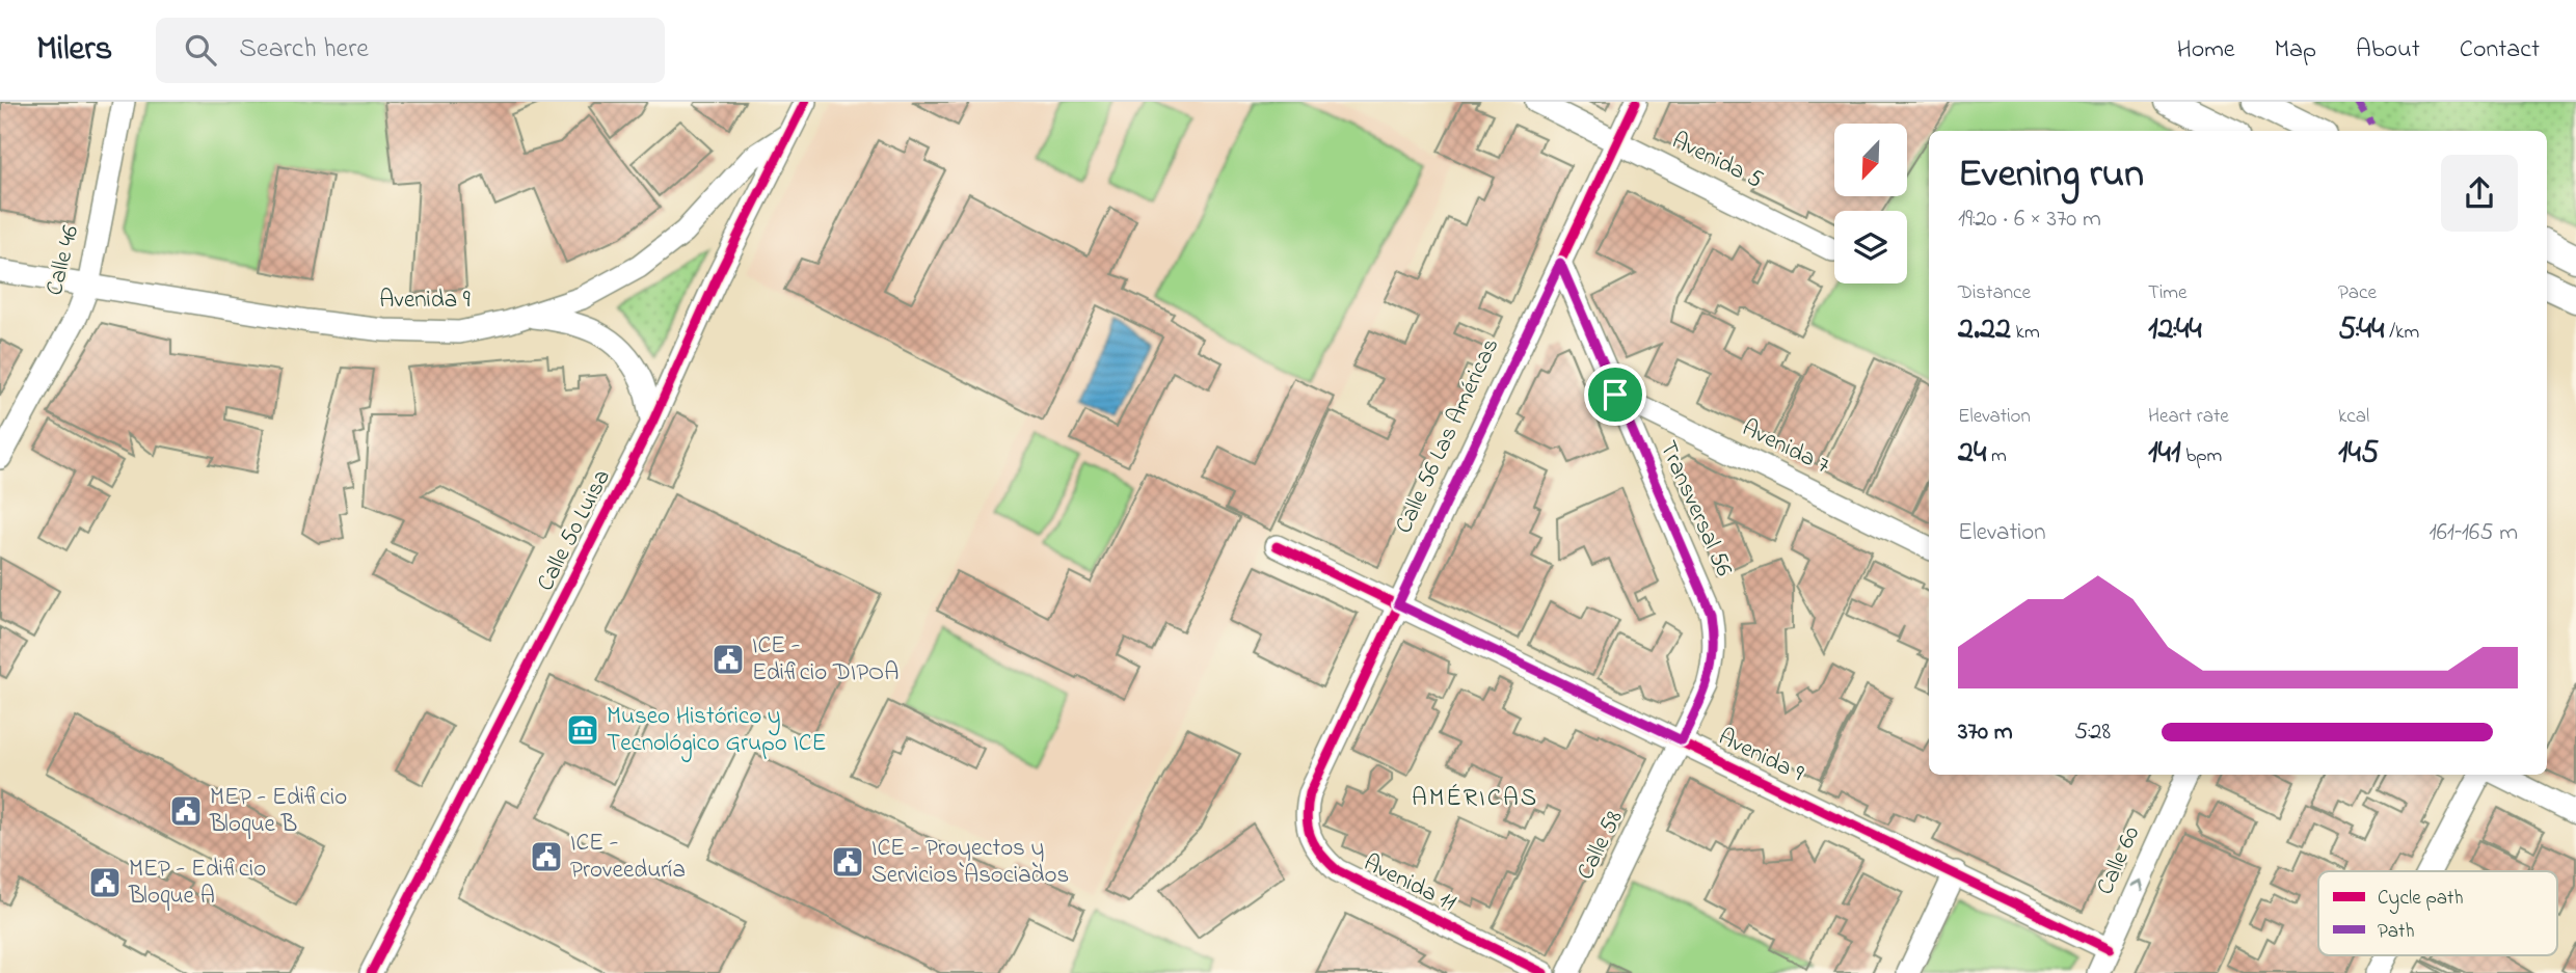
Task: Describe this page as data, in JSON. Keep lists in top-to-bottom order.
{
  "streets": {
    "street": [
      "Avenida 5",
      "Calle 46",
      "Avenida 9",
      "Calle 56 Las Américas",
      "Avenida 7",
      "Transversal 56",
      "Calle 50 Luisa",
      "Calle 58",
      "Calle 60",
      "Avenida 11"
    ]
  },
  "crossings": [
    ["Avenida 5", "Calle 56 Las Américas"],
    ["Calle 46", "Avenida 9"],
    ["Avenida 9", "Calle 56 Las Américas"],
    ["Avenida 9", "Transversal 56"],
    ["Avenida 9", "Calle 50 Luisa"],
    ["Avenida 9", "Calle 58"],
    ["Avenida 9", "Calle 60"],
    ["Calle 56 Las Américas", "Transversal 56"],
    ["Calle 56 Las Américas", "Avenida 11"],
    ["Avenida 7", "Transversal 56"],
    ["Transversal 56", "Calle 58"]
  ],
  "one_way": ["Calle 60"],
  "districts": ["AMÉRICAS"],
  "places": {
    "public building": [
      "ICE - Edificio DIPOA",
      "MEP - Edificio Bloque B",
      "ICE - Proveeduría",
      "ICE - Proyectos y Servicios Asociados",
      "MEP - Edificio Bloque A"
    ],
    "museum": ["Museo Histórico y Tecnológico Grupo ICE"]
  },
  "legend": ["Cycle path", "Path"],
  "north": "bottom left",
  "page": {
    "header": "Milers",
    "search": "Search here",
    "nav": [
      "Home",
      "Map",
      "About",
      "Contact"
    ],
    "heading": ["Evening run", "19:20 · 6 × 370 m"],
    "stats": [
      ["Distance", "2.22 km"],
      ["Time", "12:44"],
      ["Pace", "5:44 /km"],
      ["Elevation", "24 m"],
      ["Heart rate", "141 bpm"],
      ["kcal", "145"]
    ],
    "chart": ["Elevation", "161–165 m"],
    "list": [
      {
        "name": "370 m",
        "note": "5:28"
      }
    ]
  }
}
